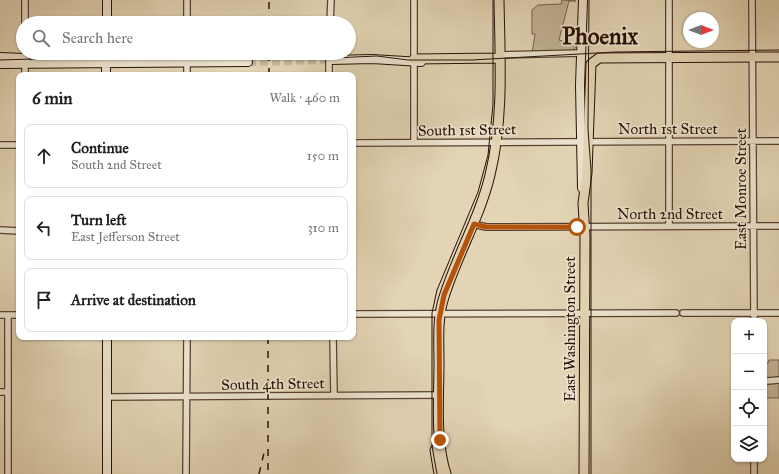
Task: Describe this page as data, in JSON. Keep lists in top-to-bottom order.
{
  "streets": {
    "main road": ["East Washington Street"],
    "street": [
      "North 1st Street",
      "South 1st Street",
      "East Monroe Street",
      "North 2nd Street",
      "South 4th Street"
    ]
  },
  "crossings": [
    ["North 1st Street", "South 1st Street"],
    ["North 1st Street", "East Monroe Street"],
    ["North 1st Street", "East Washington Street"],
    ["South 1st Street", "East Washington Street"],
    ["East Monroe Street", "North 2nd Street"],
    ["North 2nd Street", "East Washington Street"]
  ],
  "districts": ["Phoenix"],
  "north": "right",
  "page": {
    "search": "Search here",
    "heading": ["6 min", "Walk · 460 m"],
    "list": [
      ["Continue", "South 2nd Street", "150 m"],
      ["Turn left", "East Jefferson Street", "310 m"],
      "Arrive at destination"
    ],
    "map_buttons": ["+", "−"]
  }
}
